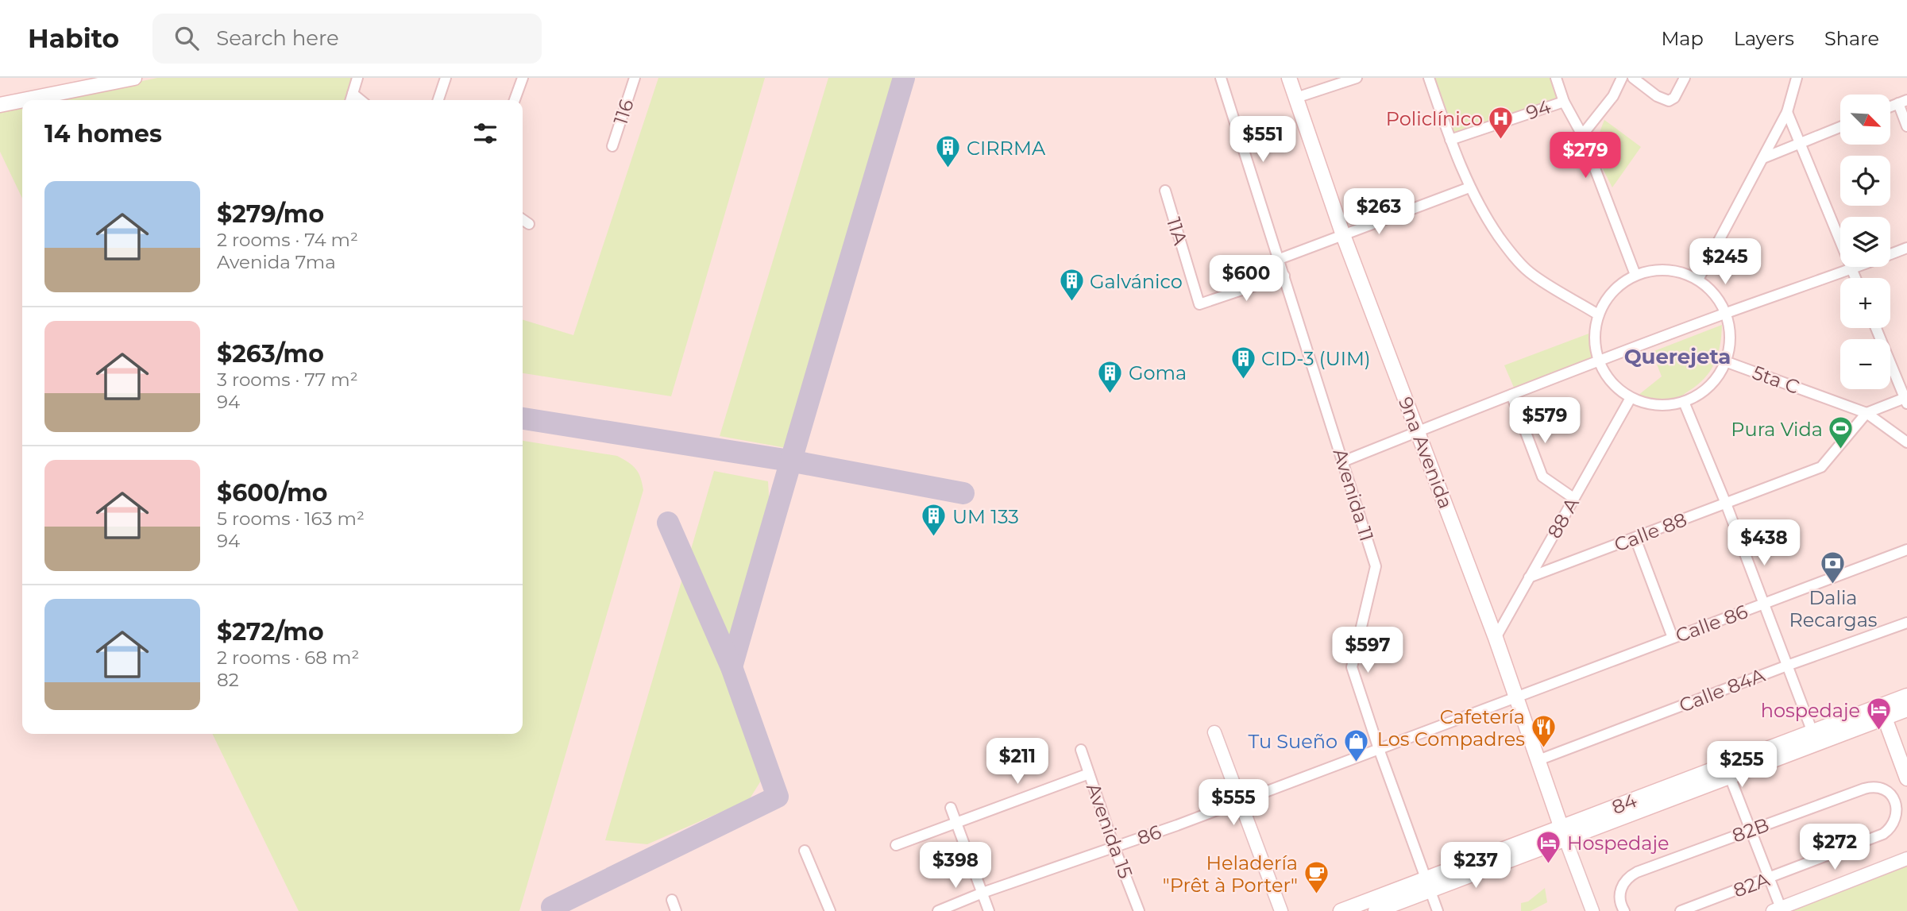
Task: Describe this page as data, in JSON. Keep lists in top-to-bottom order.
{
  "streets": {
    "main road": ["9na Avenida", "84"],
    "street": [
      "94",
      "116",
      "11A",
      "5ta C",
      "Avenida 11",
      "88 A",
      "Calle 88",
      "Calle 86",
      "Calle 84A",
      "82B",
      "Avenida 15",
      "86",
      "82A"
    ]
  },
  "crossings": [
    ["11A", "Avenida 11"],
    ["5ta C", "Calle 88"],
    ["9na Avenida", "88 A"],
    ["9na Avenida", "Calle 86"],
    ["9na Avenida", "Calle 84A"],
    ["9na Avenida", "84"],
    ["9na Avenida", "86"],
    ["Avenida 11", "84"],
    ["Avenida 11", "86"],
    ["88 A", "Calle 88"],
    ["Calle 86", "86"],
    ["82B", "82A"],
    ["Avenida 15", "86"]
  ],
  "districts": ["Querejeta"],
  "places": {
    "hospital": ["Policlínico"],
    "building": [
      "CIRRMA",
      "Galvánico",
      "CID-3 (UIM)",
      "Goma",
      "UM 133"
    ],
    "sports": ["Pura Vida"],
    "bank": ["Dalia Recargas"],
    "hotel": ["hospedaje", "Hospedaje"],
    "restaurant": ["Cafetería Los Compadres"],
    "shop": ["Tu Sueño"],
    "cafe": ["Heladería \"Prêt à Porter\""]
  },
  "north": "bottom right",
  "page": {
    "header": "Habito",
    "search": "Search here",
    "nav": ["Map", "Layers", "Share"],
    "map_buttons": ["+", "−"],
    "heading": "14 homes",
    "price": [
      "$551",
      "$279",
      "$263",
      "$245",
      "$600",
      "$579",
      "$438",
      "$597",
      "$211",
      "$255",
      "$555",
      "$272",
      "$398",
      "$237"
    ],
    "list": [
      {
        "name": "$279/mo",
        "note": "2 rooms · 74 m² · Avenida 7ma"
      },
      {
        "name": "$263/mo",
        "note": "3 rooms · 77 m² · 94"
      },
      {
        "name": "$600/mo",
        "note": "5 rooms · 163 m² · 94"
      },
      {
        "name": "$272/mo",
        "note": "2 rooms · 68 m² · 82"
      }
    ]
  }
}
